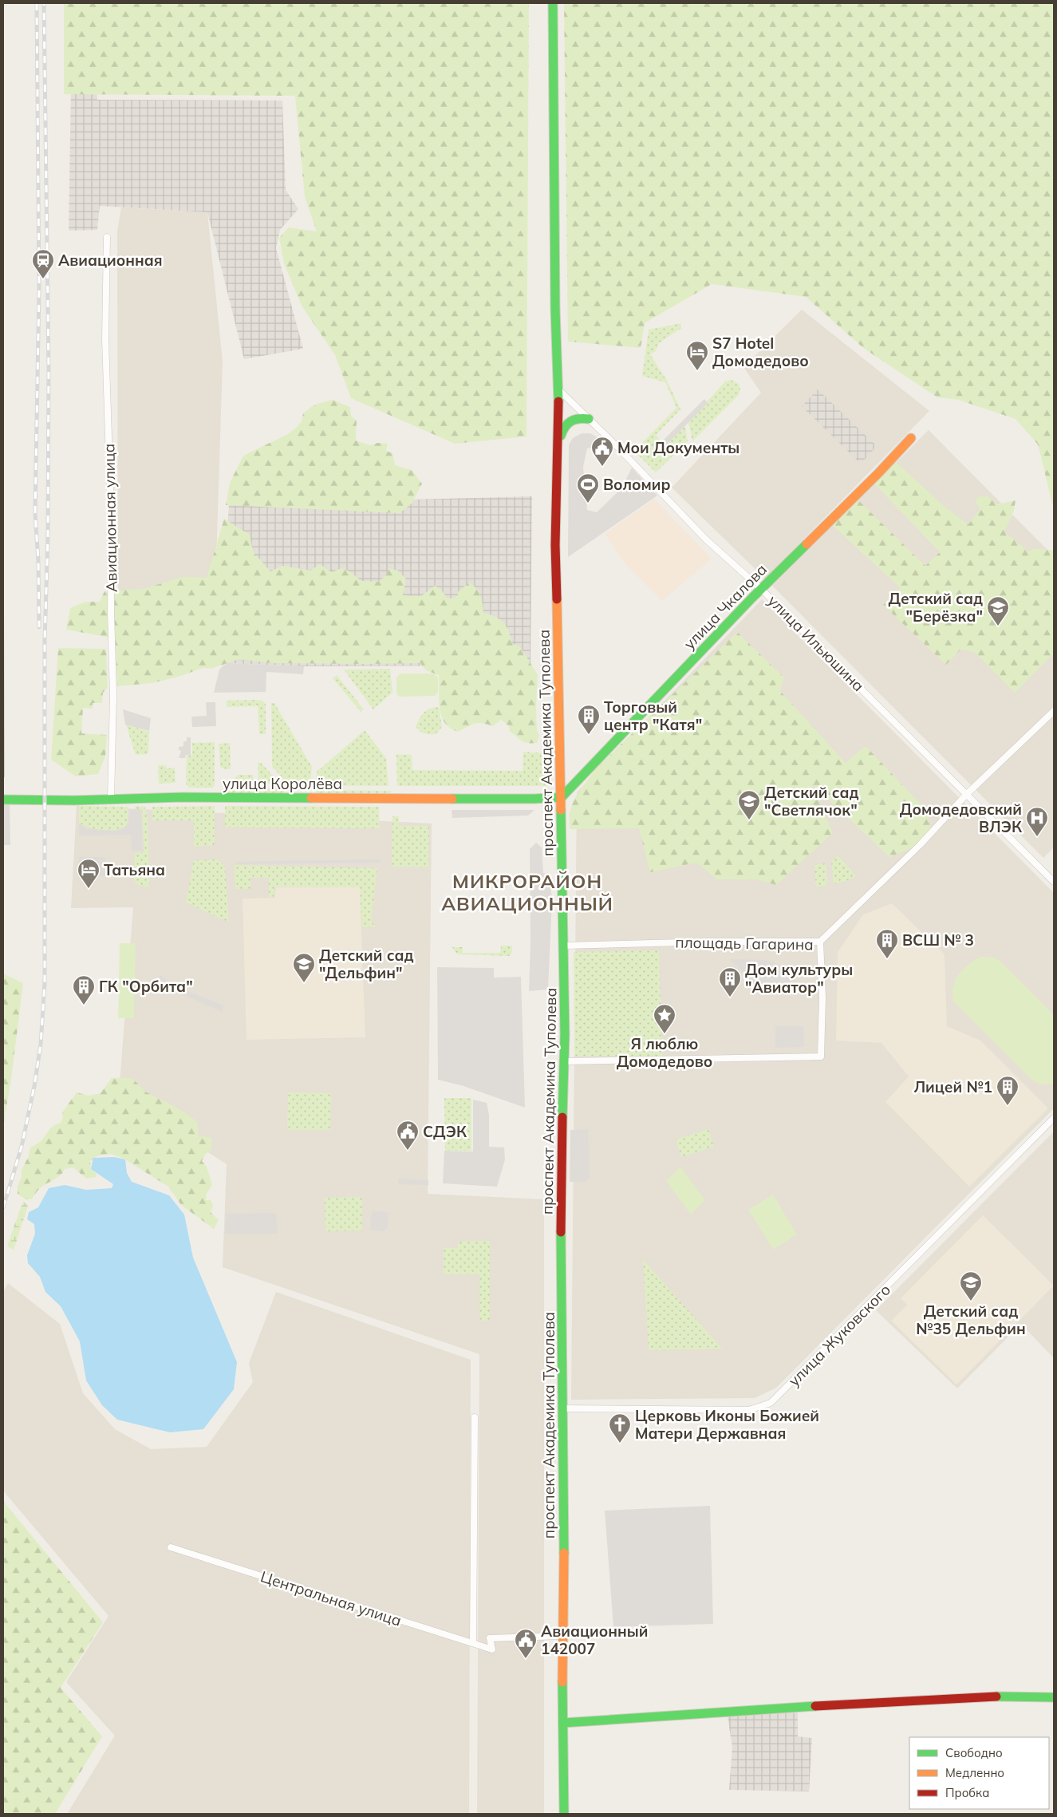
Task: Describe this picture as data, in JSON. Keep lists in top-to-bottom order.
{
  "streets": {
    "main road": ["улица Чкалова", "проспект Академика Туполева", "улица Королёва"],
    "street": [
      "Авиационная улица",
      "улица Ильюшина",
      "площадь Гагарина",
      "улица Жуковского",
      "Центральная улица"
    ]
  },
  "crossings": [
    ["Авиационная улица", "улица Королёва"],
    ["улица Чкалова", "улица Ильюшина"],
    ["улица Чкалова", "проспект Академика Туполева"],
    ["улица Чкалова", "улица Королёва"],
    ["улица Ильюшина", "проспект Академика Туполева"],
    ["проспект Академика Туполева", "улица Королёва"],
    ["проспект Академика Туполева", "площадь Гагарина"],
    ["проспект Академика Туполева", "улица Жуковского"],
    ["проспект Академика Туполева", "Центральная улица"]
  ],
  "districts": ["МИКРОРАЙОН АВИАЦИОННЫЙ"],
  "places": {
    "station": ["Авиационная"],
    "hotel": ["S7 Hotel Домодедово", "Татьяна"],
    "public building": ["Мои Документы", "СДЭК", "Авиационный 142007"],
    "sports": ["Воломир"],
    "school or university": [
      "Детский сад \"Берёзка\"",
      "Детский сад \"Светлячок\"",
      "Детский сад \"Дельфин\"",
      "Детский сад №35 Дельфин"
    ],
    "building": [
      "Торговый центр \"Катя\"",
      "ВСШ № 3",
      "Дом культуры \"Авиатор\"",
      "ГК \"Орбита\"",
      "Лицей №1"
    ],
    "hospital": ["Домодедовский ВЛЭК"],
    "place": ["Я люблю Домодедово"],
    "church": ["Церковь Иконы Божией Матери Державная"]
  },
  "legend": ["Свободно", "Медленно", "Пробка"]
}
